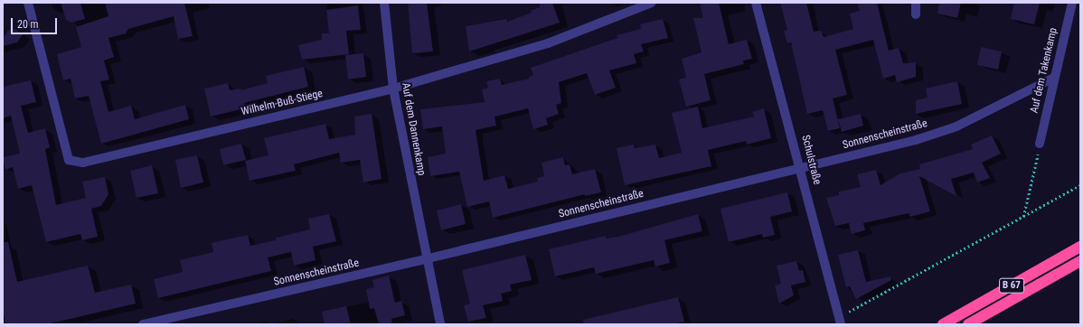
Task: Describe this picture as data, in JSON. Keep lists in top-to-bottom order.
{
  "streets": {
    "highway": ["B 67"],
    "street": [
      "Auf dem Takenkamp",
      "Wilhelm-Buß-Stiege",
      "Auf dem Dannenkamp",
      "Sonnenscheinstraße",
      "Schulstraße"
    ]
  },
  "crossings": [
    ["Auf dem Takenkamp", "Sonnenscheinstraße"],
    ["Wilhelm-Buß-Stiege", "Auf dem Dannenkamp"],
    ["Auf dem Dannenkamp", "Sonnenscheinstraße"],
    ["Sonnenscheinstraße", "Schulstraße"]
  ],
  "scale_bar": "20 m"
}
